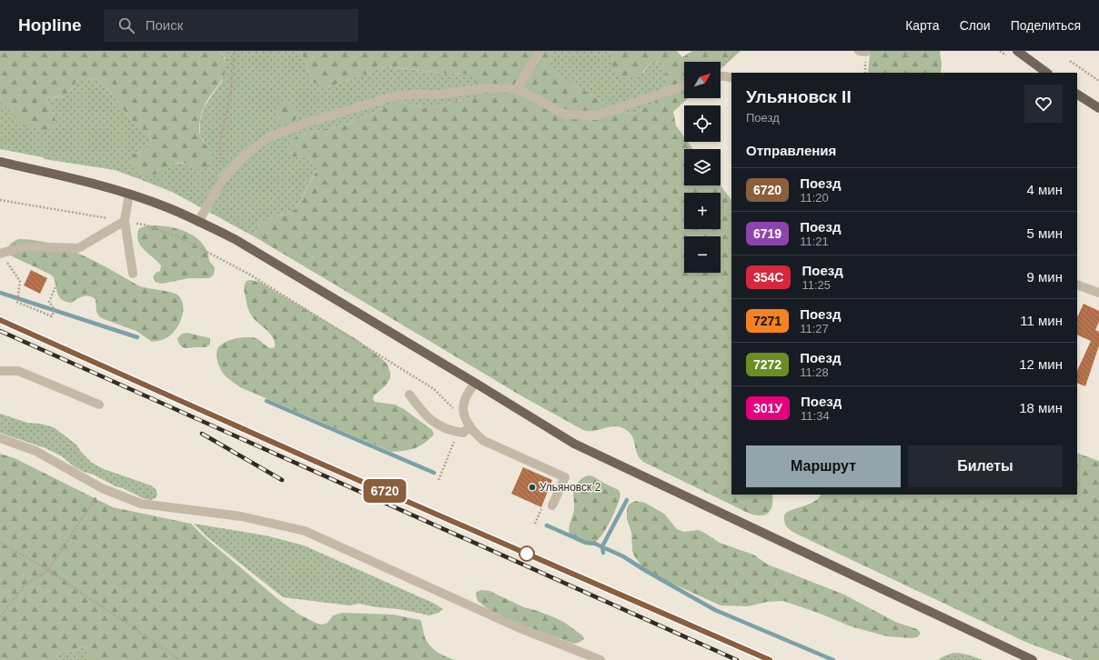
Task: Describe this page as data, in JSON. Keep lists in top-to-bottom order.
{
  "places": ["Ульяновск 2"],
  "north": "top right",
  "page": {
    "header": "Hopline",
    "search": "Поиск",
    "nav": ["Карта", "Слои", "Поделиться"],
    "on_map": "6720",
    "map_buttons": ["+", "−"],
    "heading": [
      ["Ульяновск II", "Поезд"],
      "Отправления"
    ],
    "list": [
      {
        "mark": "6720",
        "name": "Поезд",
        "note": "11:20",
        "value": "4 мин"
      },
      {
        "mark": "6719",
        "name": "Поезд",
        "note": "11:21",
        "value": "5 мин"
      },
      {
        "mark": "354С",
        "name": "Поезд",
        "note": "11:25",
        "value": "9 мин"
      },
      {
        "mark": "7271",
        "name": "Поезд",
        "note": "11:27",
        "value": "11 мин"
      },
      {
        "mark": "7272",
        "name": "Поезд",
        "note": "11:28",
        "value": "12 мин"
      },
      {
        "mark": "301У",
        "name": "Поезд",
        "note": "11:34",
        "value": "18 мин"
      }
    ],
    "buttons": ["Маршрут", "Билеты"]
  }
}
